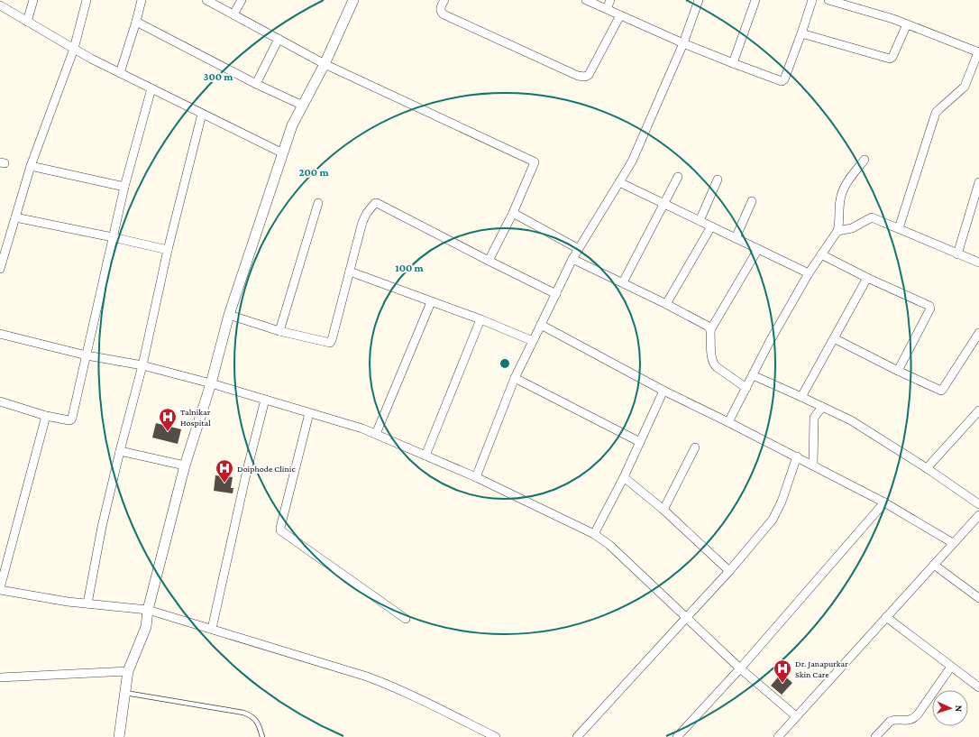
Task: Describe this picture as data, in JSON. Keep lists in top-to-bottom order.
{
  "places": {
    "hospital": ["Talnikar Hospital", "Doiphode Clinic", "Dr. Janapurkar Skin Care"]
  },
  "north": "right",
  "rings": ["300 m", "200 m", "100 m"]
}
